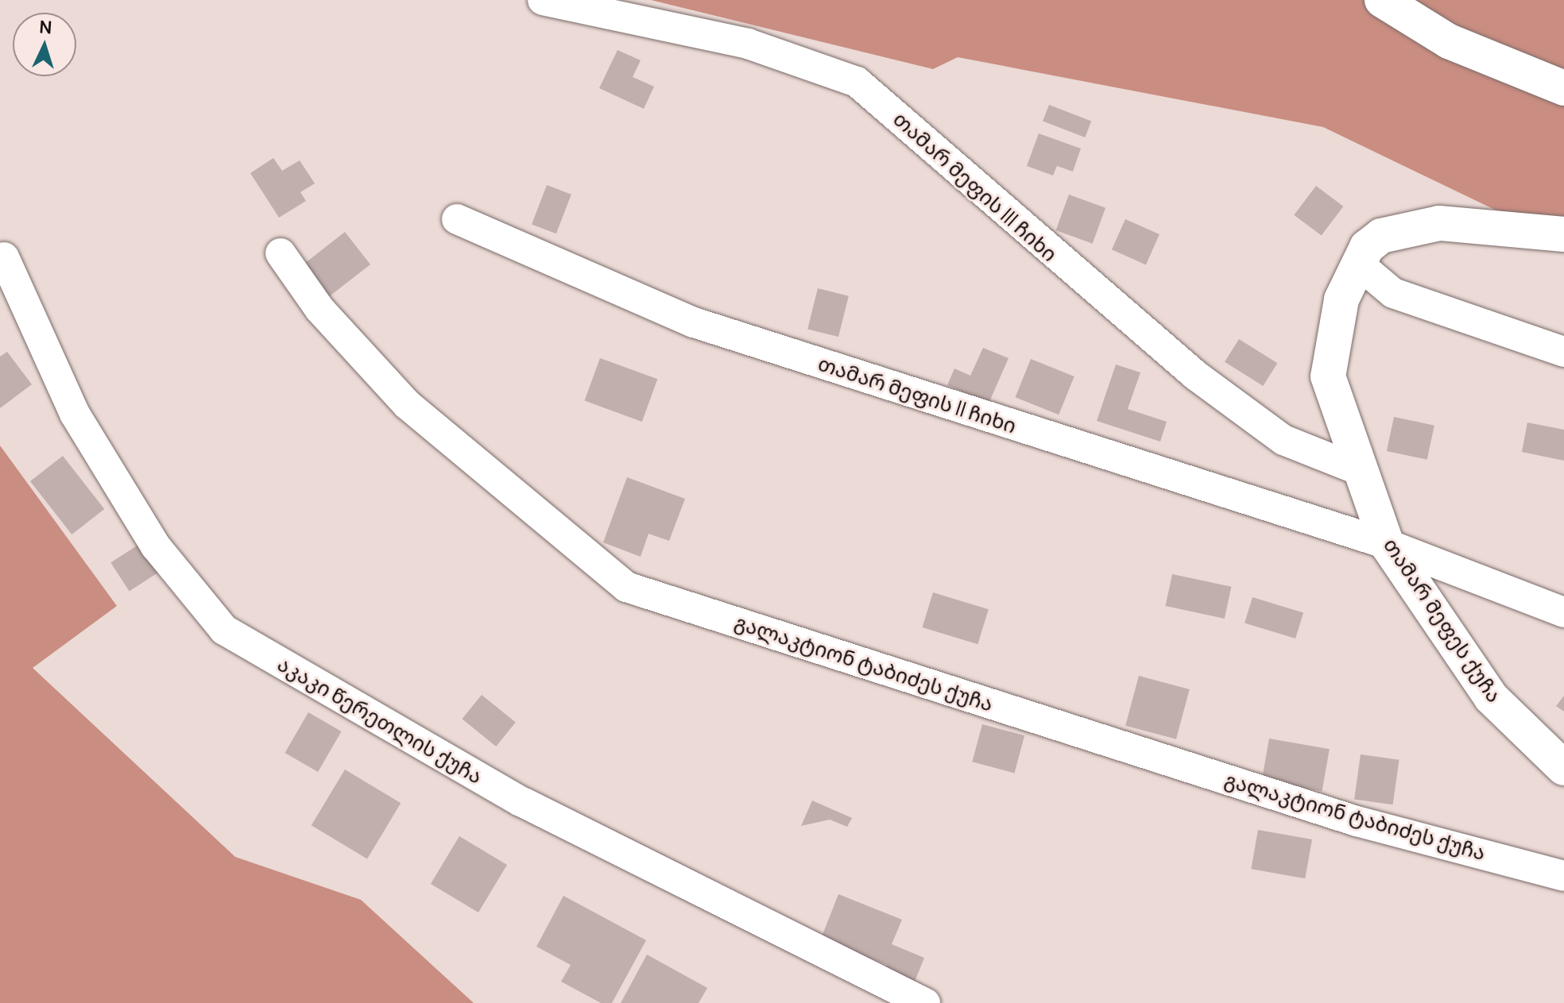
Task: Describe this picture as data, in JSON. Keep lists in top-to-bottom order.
{
  "streets": {
    "street": [
      "თამარ მეფის III ჩიხი",
      "თამარ მეფის II ჩიხი",
      "თამარ მეფეს ქუჩა",
      "გალაკტიონ ტაბიძეს ქუჩა",
      "აკაკი წერეთლის ქუჩა"
    ]
  },
  "crossings": [
    ["თამარ მეფის III ჩიხი", "თამარ მეფეს ქუჩა"],
    ["თამარ მეფის II ჩიხი", "თამარ მეფეს ქუჩა"]
  ],
  "north": "top"
}
